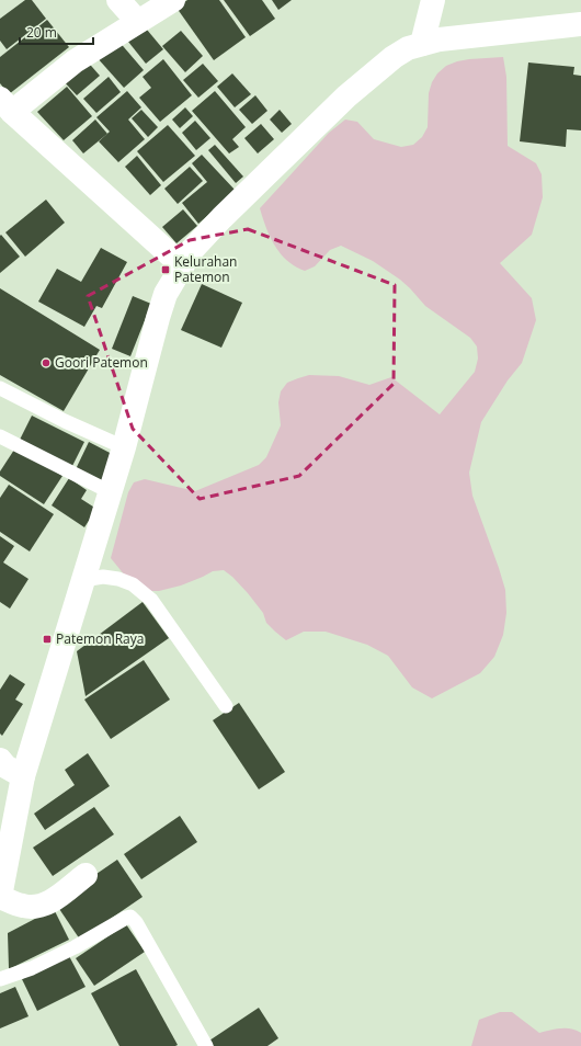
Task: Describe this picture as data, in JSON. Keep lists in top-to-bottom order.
{
  "places": {
    "transit": ["Kelurahan Patemon", "Patemon Raya"],
    "other": ["Goori Patemon"]
  },
  "scale_bar": "20 m"
}
